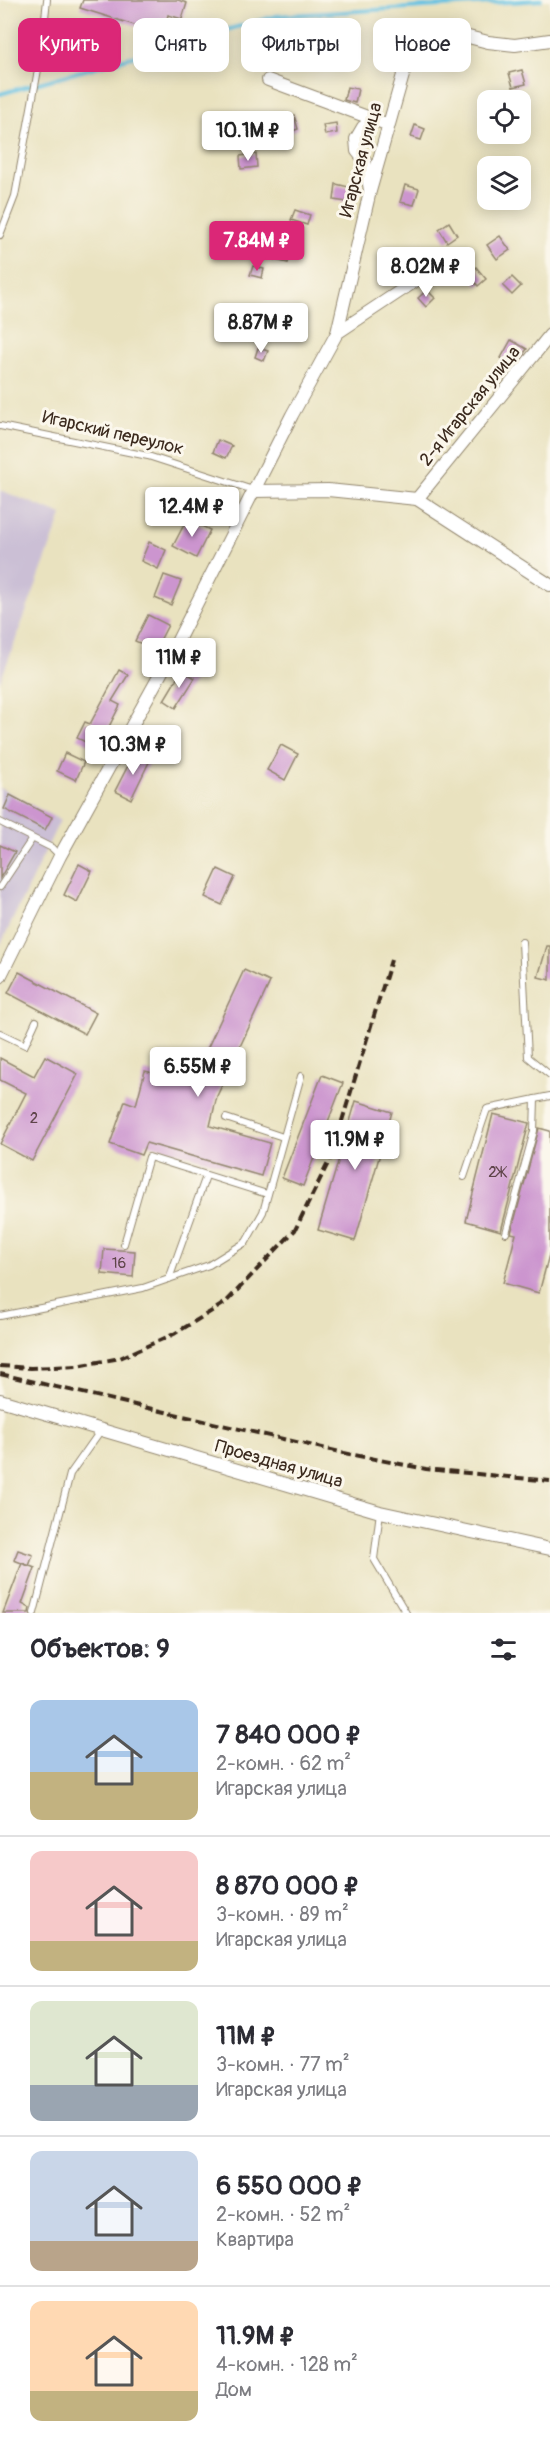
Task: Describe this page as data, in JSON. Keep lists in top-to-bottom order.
{
  "streets": {
    "street": [
      "Игарская улица",
      "2-я Игарская улица",
      "Игарский переулок",
      "Проездная улица"
    ]
  },
  "crossings": [
    ["Игарская улица", "Игарский переулок"],
    ["2-я Игарская улица", "Игарский переулок"]
  ],
  "house_numbers": ["2", "2Ж", "16"],
  "page": {
    "chip": [
      "Купить",
      "Снять",
      "Фильтры",
      "Новое"
    ],
    "price": [
      "10.1M ₽",
      "7.84M ₽",
      "8.02M ₽",
      "8.87M ₽",
      "12.4M ₽",
      "11M ₽",
      "10.3M ₽",
      "6.55M ₽",
      "11.9M ₽"
    ],
    "heading": "Объектов: 9",
    "list": [
      {
        "name": "7 840 000 ₽",
        "note": "2-комн. · 62 m² · Игарская улица"
      },
      {
        "name": "8 870 000 ₽",
        "note": "3-комн. · 89 m² · Игарская улица"
      },
      {
        "name": "11M ₽",
        "note": "3-комн. · 77 m² · Игарская улица"
      },
      {
        "name": "6 550 000 ₽",
        "note": "2-комн. · 52 m² · Квартира"
      },
      {
        "name": "11.9M ₽",
        "note": "4-комн. · 128 m² · Дом"
      }
    ]
  }
}
